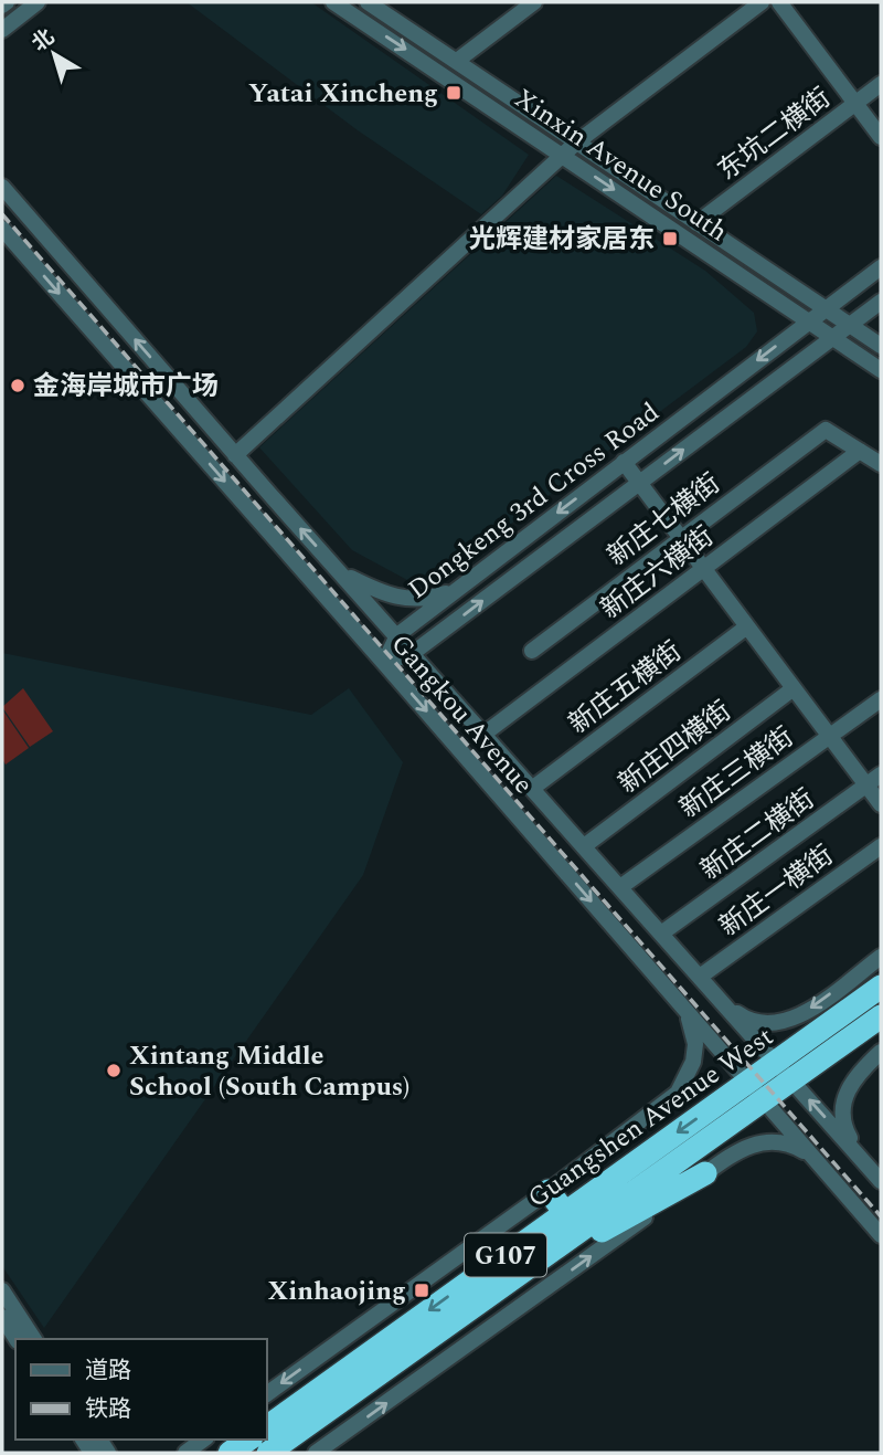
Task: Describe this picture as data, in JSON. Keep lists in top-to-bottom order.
{
  "streets": {
    "highway": ["Guangshen Avenue West", "G107"],
    "street": [
      "东坑二横街",
      "Xinxin Avenue South",
      "Dongkeng 3rd Cross Road",
      "新庄七横街",
      "新庄六横街",
      "新庄五横街",
      "Gangkou Avenue",
      "新庄四横街",
      "新庄三横街",
      "新庄二横街",
      "新庄一横街"
    ]
  },
  "crossings": [
    ["东坑二横街", "Xinxin Avenue South"],
    ["Xinxin Avenue South", "Dongkeng 3rd Cross Road"],
    ["Dongkeng 3rd Cross Road", "Gangkou Avenue"],
    ["新庄七横街", "新庄六横街"],
    ["新庄六横街", "Gangkou Avenue"],
    ["新庄五横街", "Gangkou Avenue"],
    ["Gangkou Avenue", "新庄四横街"],
    ["Gangkou Avenue", "新庄三横街"],
    ["Gangkou Avenue", "新庄二横街"],
    ["Gangkou Avenue", "新庄一横街"],
    ["Gangkou Avenue", "Guangshen Avenue West"]
  ],
  "places": {
    "transit": ["Yatai Xincheng", "光辉建材家居东", "Xinhaojing"],
    "other": ["金海岸城市广场", "Xintang Middle School (South Campus)"]
  },
  "legend": ["道路", "铁路"],
  "north": "top left"
}
